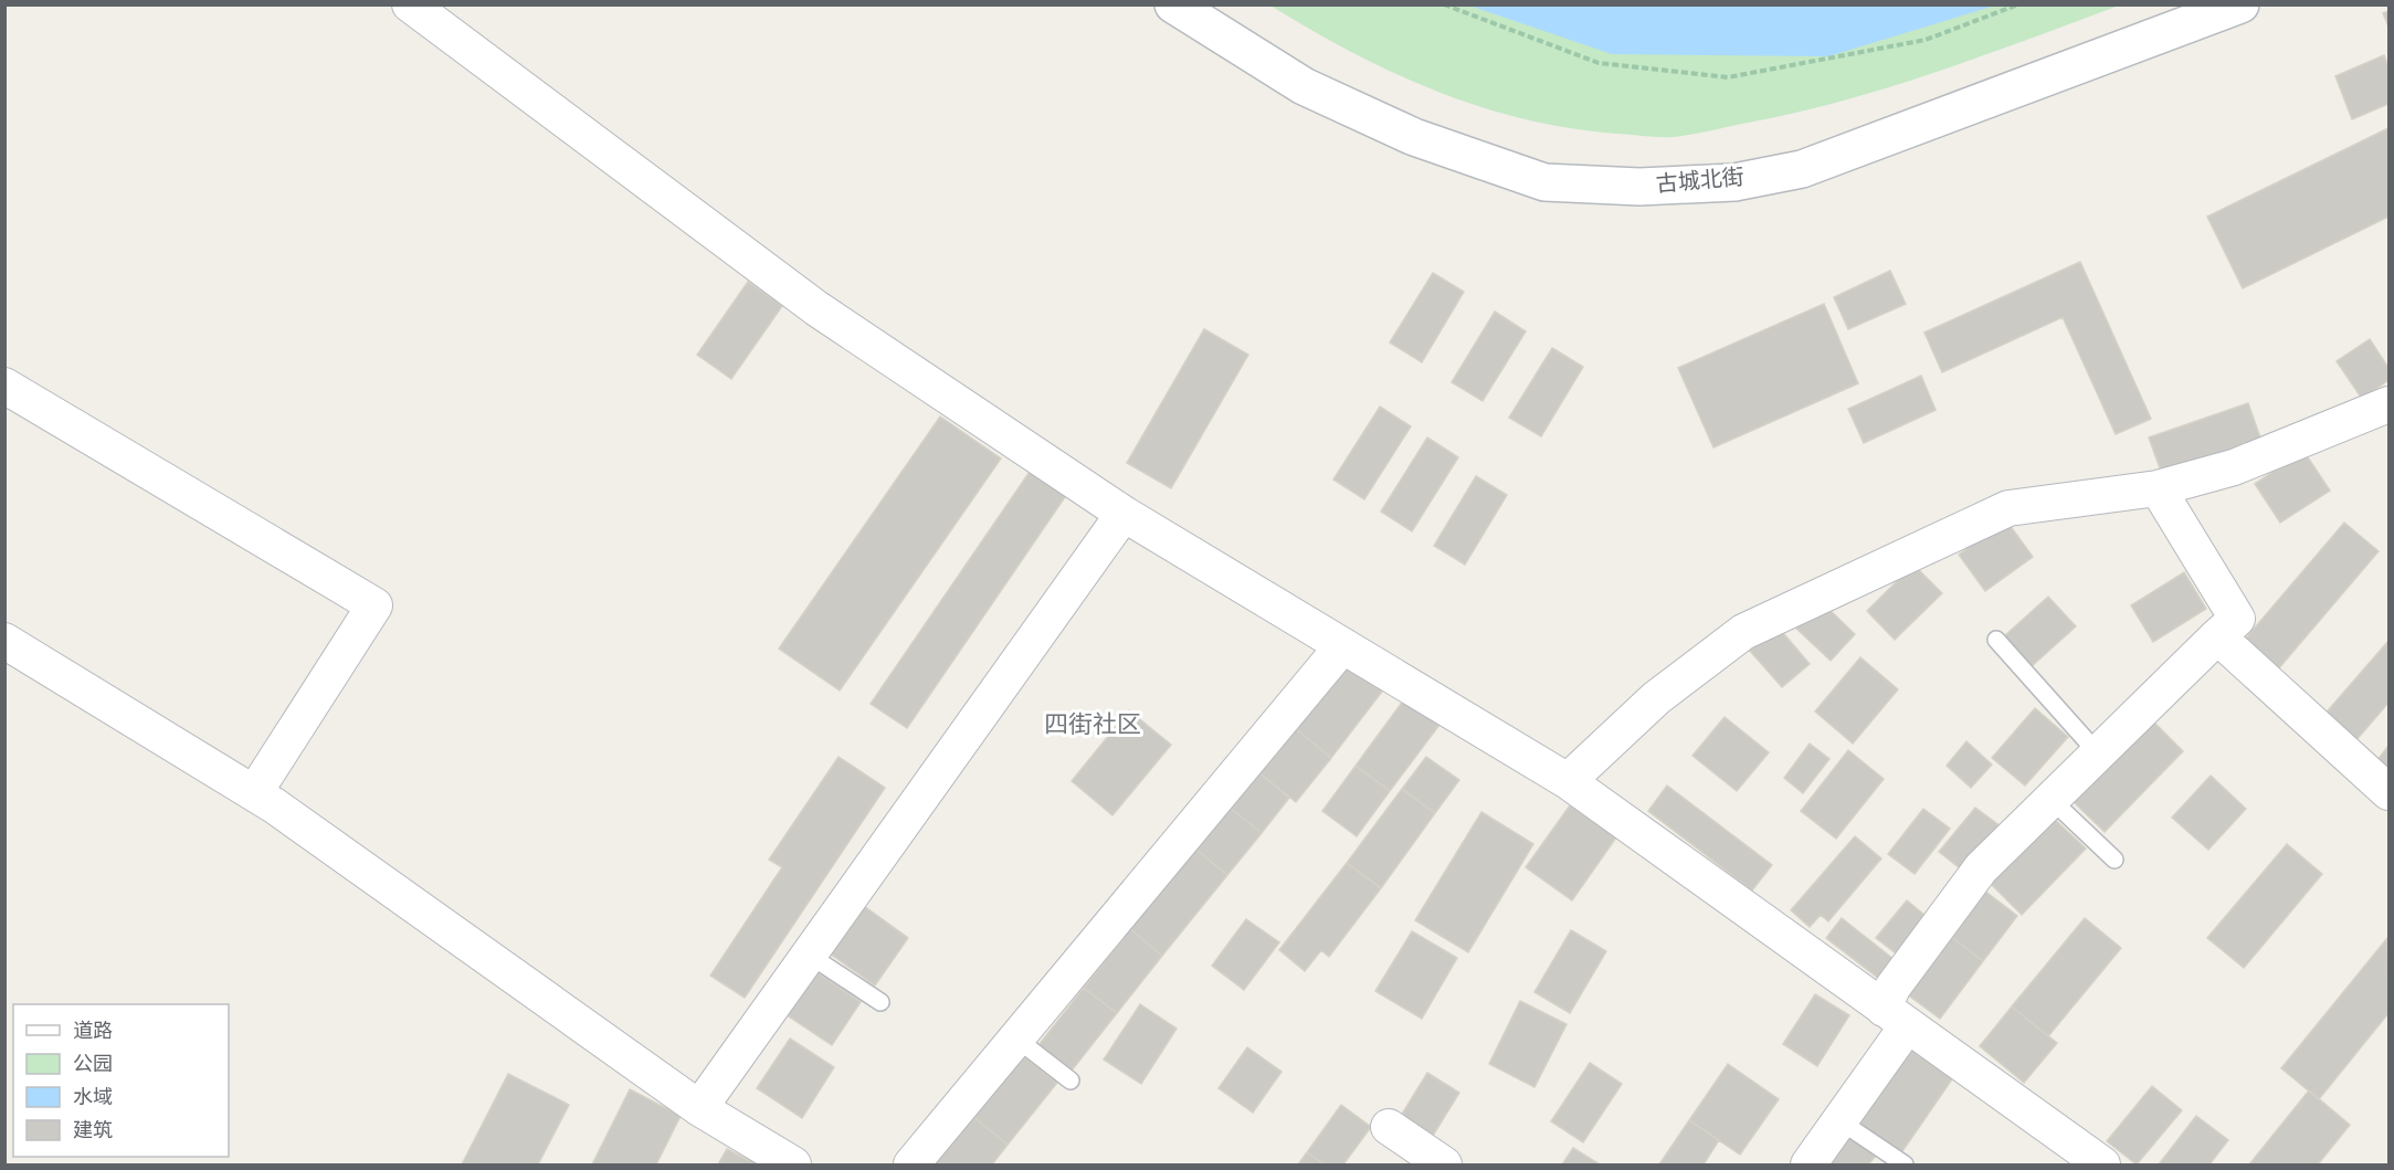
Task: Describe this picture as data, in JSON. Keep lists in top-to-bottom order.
{
  "streets": {
    "main road": ["古城北街"]
  },
  "districts": ["四街社区"],
  "legend": [
    "道路",
    "公园",
    "水域",
    "建筑"
  ]
}
